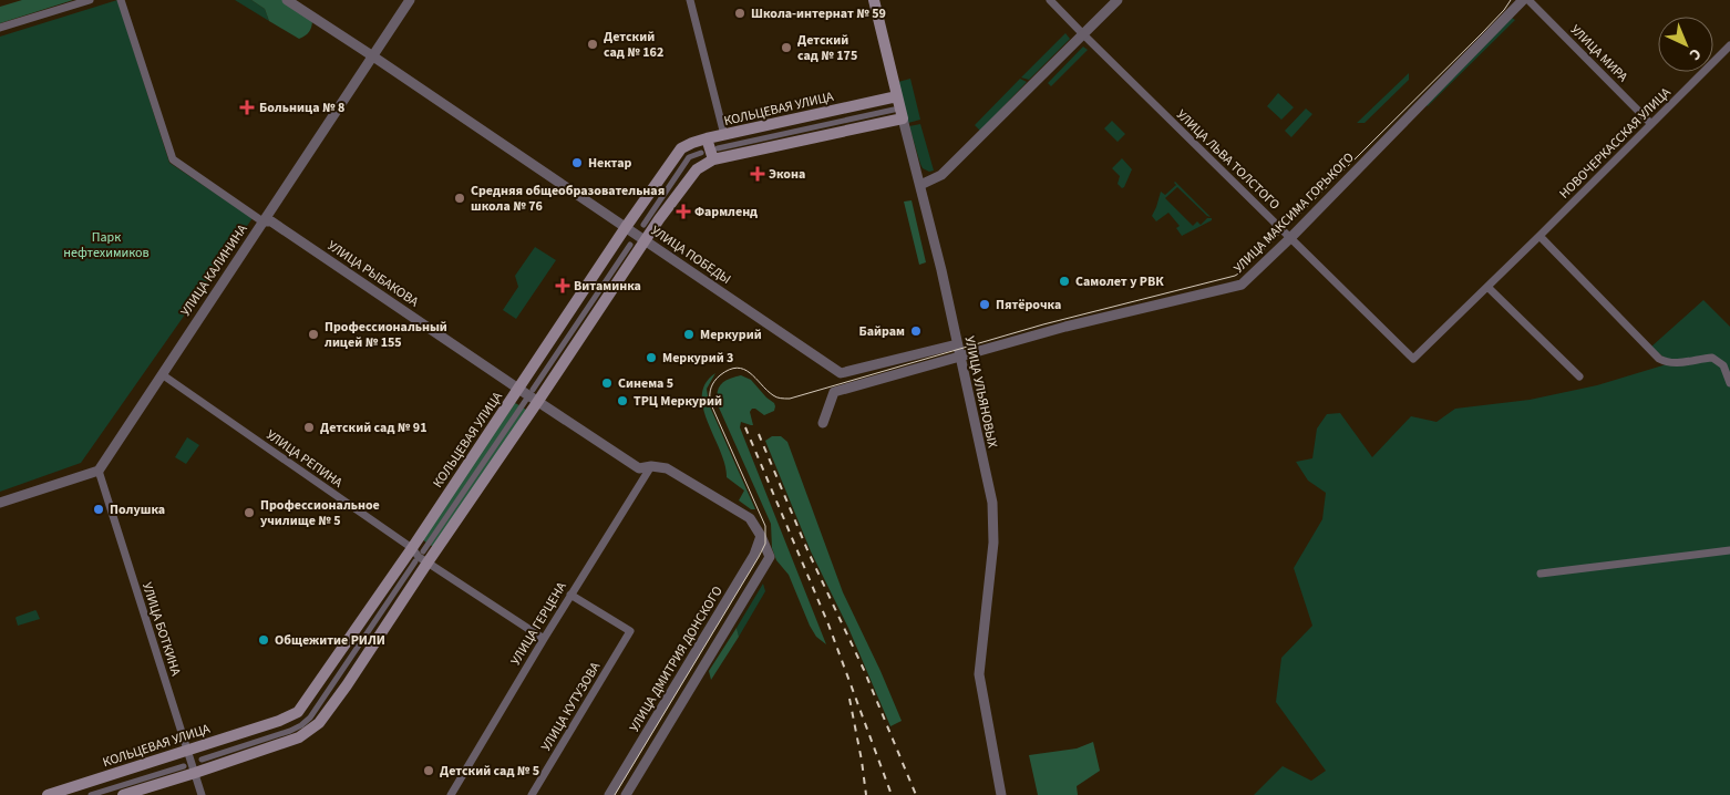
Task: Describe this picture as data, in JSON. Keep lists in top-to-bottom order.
{
  "streets": {
    "main road": ["КОЛЬЦЕВАЯ УЛИЦА", "УЛИЦА УЛЬЯНОВЫХ"],
    "street": [
      "УЛИЦА МИРА",
      "НОВОЧЕРКАССКАЯ УЛИЦА",
      "УЛИЦА ЛЬВА ТОЛСТОГО",
      "УЛИЦА МАКСИМА ГОРЬКОГО",
      "УЛИЦА ПОБЕДЫ",
      "УЛИЦА КАЛИНИНА",
      "УЛИЦА РЫБАКОВА",
      "УЛИЦА РЕПИНА",
      "УЛИЦА ГЕРЦЕНА",
      "УЛИЦА БОТКИНА",
      "УЛИЦА ДМИТРИЯ ДОНСКОГО",
      "УЛИЦА КУТУЗОВА"
    ]
  },
  "crossings": [
    ["УЛИЦА МИРА", "НОВОЧЕРКАССКАЯ УЛИЦА"],
    ["КОЛЬЦЕВАЯ УЛИЦА", "УЛИЦА ПОБЕДЫ"],
    ["КОЛЬЦЕВАЯ УЛИЦА", "УЛИЦА РЫБАКОВА"],
    ["КОЛЬЦЕВАЯ УЛИЦА", "УЛИЦА УЛЬЯНОВЫХ"],
    ["КОЛЬЦЕВАЯ УЛИЦА", "УЛИЦА РЕПИНА"],
    ["КОЛЬЦЕВАЯ УЛИЦА", "УЛИЦА БОТКИНА"],
    ["НОВОЧЕРКАССКАЯ УЛИЦА", "УЛИЦА ЛЬВА ТОЛСТОГО"],
    ["УЛИЦА ЛЬВА ТОЛСТОГО", "УЛИЦА МАКСИМА ГОРЬКОГО"],
    ["УЛИЦА МАКСИМА ГОРЬКОГО", "УЛИЦА УЛЬЯНОВЫХ"],
    ["УЛИЦА ПОБЕДЫ", "УЛИЦА КАЛИНИНА"],
    ["УЛИЦА ПОБЕДЫ", "УЛИЦА УЛЬЯНОВЫХ"],
    ["УЛИЦА КАЛИНИНА", "УЛИЦА РЫБАКОВА"],
    ["УЛИЦА КАЛИНИНА", "УЛИЦА РЕПИНА"],
    ["УЛИЦА КАЛИНИНА", "УЛИЦА БОТКИНА"],
    ["УЛИЦА РЫБАКОВА", "УЛИЦА ГЕРЦЕНА"],
    ["УЛИЦА РЫБАКОВА", "УЛИЦА ДМИТРИЯ ДОНСКОГО"],
    ["УЛИЦА РЕПИНА", "УЛИЦА ГЕРЦЕНА"],
    ["УЛИЦА ГЕРЦЕНА", "УЛИЦА КУТУЗОВА"]
  ],
  "parks": ["Парк нефтехимиков"],
  "places": {
    "other": [
      "Школа-интернат № 59",
      "Детский сад № 162",
      "Детский сад № 175",
      "Нектар",
      "Средняя общеобразовательная школа № 76",
      "Самолет у РВК",
      "Пятёрочка",
      "Байрам",
      "Профессиональный лицей № 155",
      "Меркурий",
      "Меркурий 3",
      "Синема 5",
      "ТРЦ Меркурий",
      "Детский сад № 91",
      "Полушка",
      "Профессиональное училище № 5",
      "Общежитие РИЛИ",
      "Детский сад № 5"
    ],
    "health": [
      "Больница № 8",
      "Экона",
      "Фармленд",
      "Витаминка"
    ]
  },
  "north": "bottom right"
}
